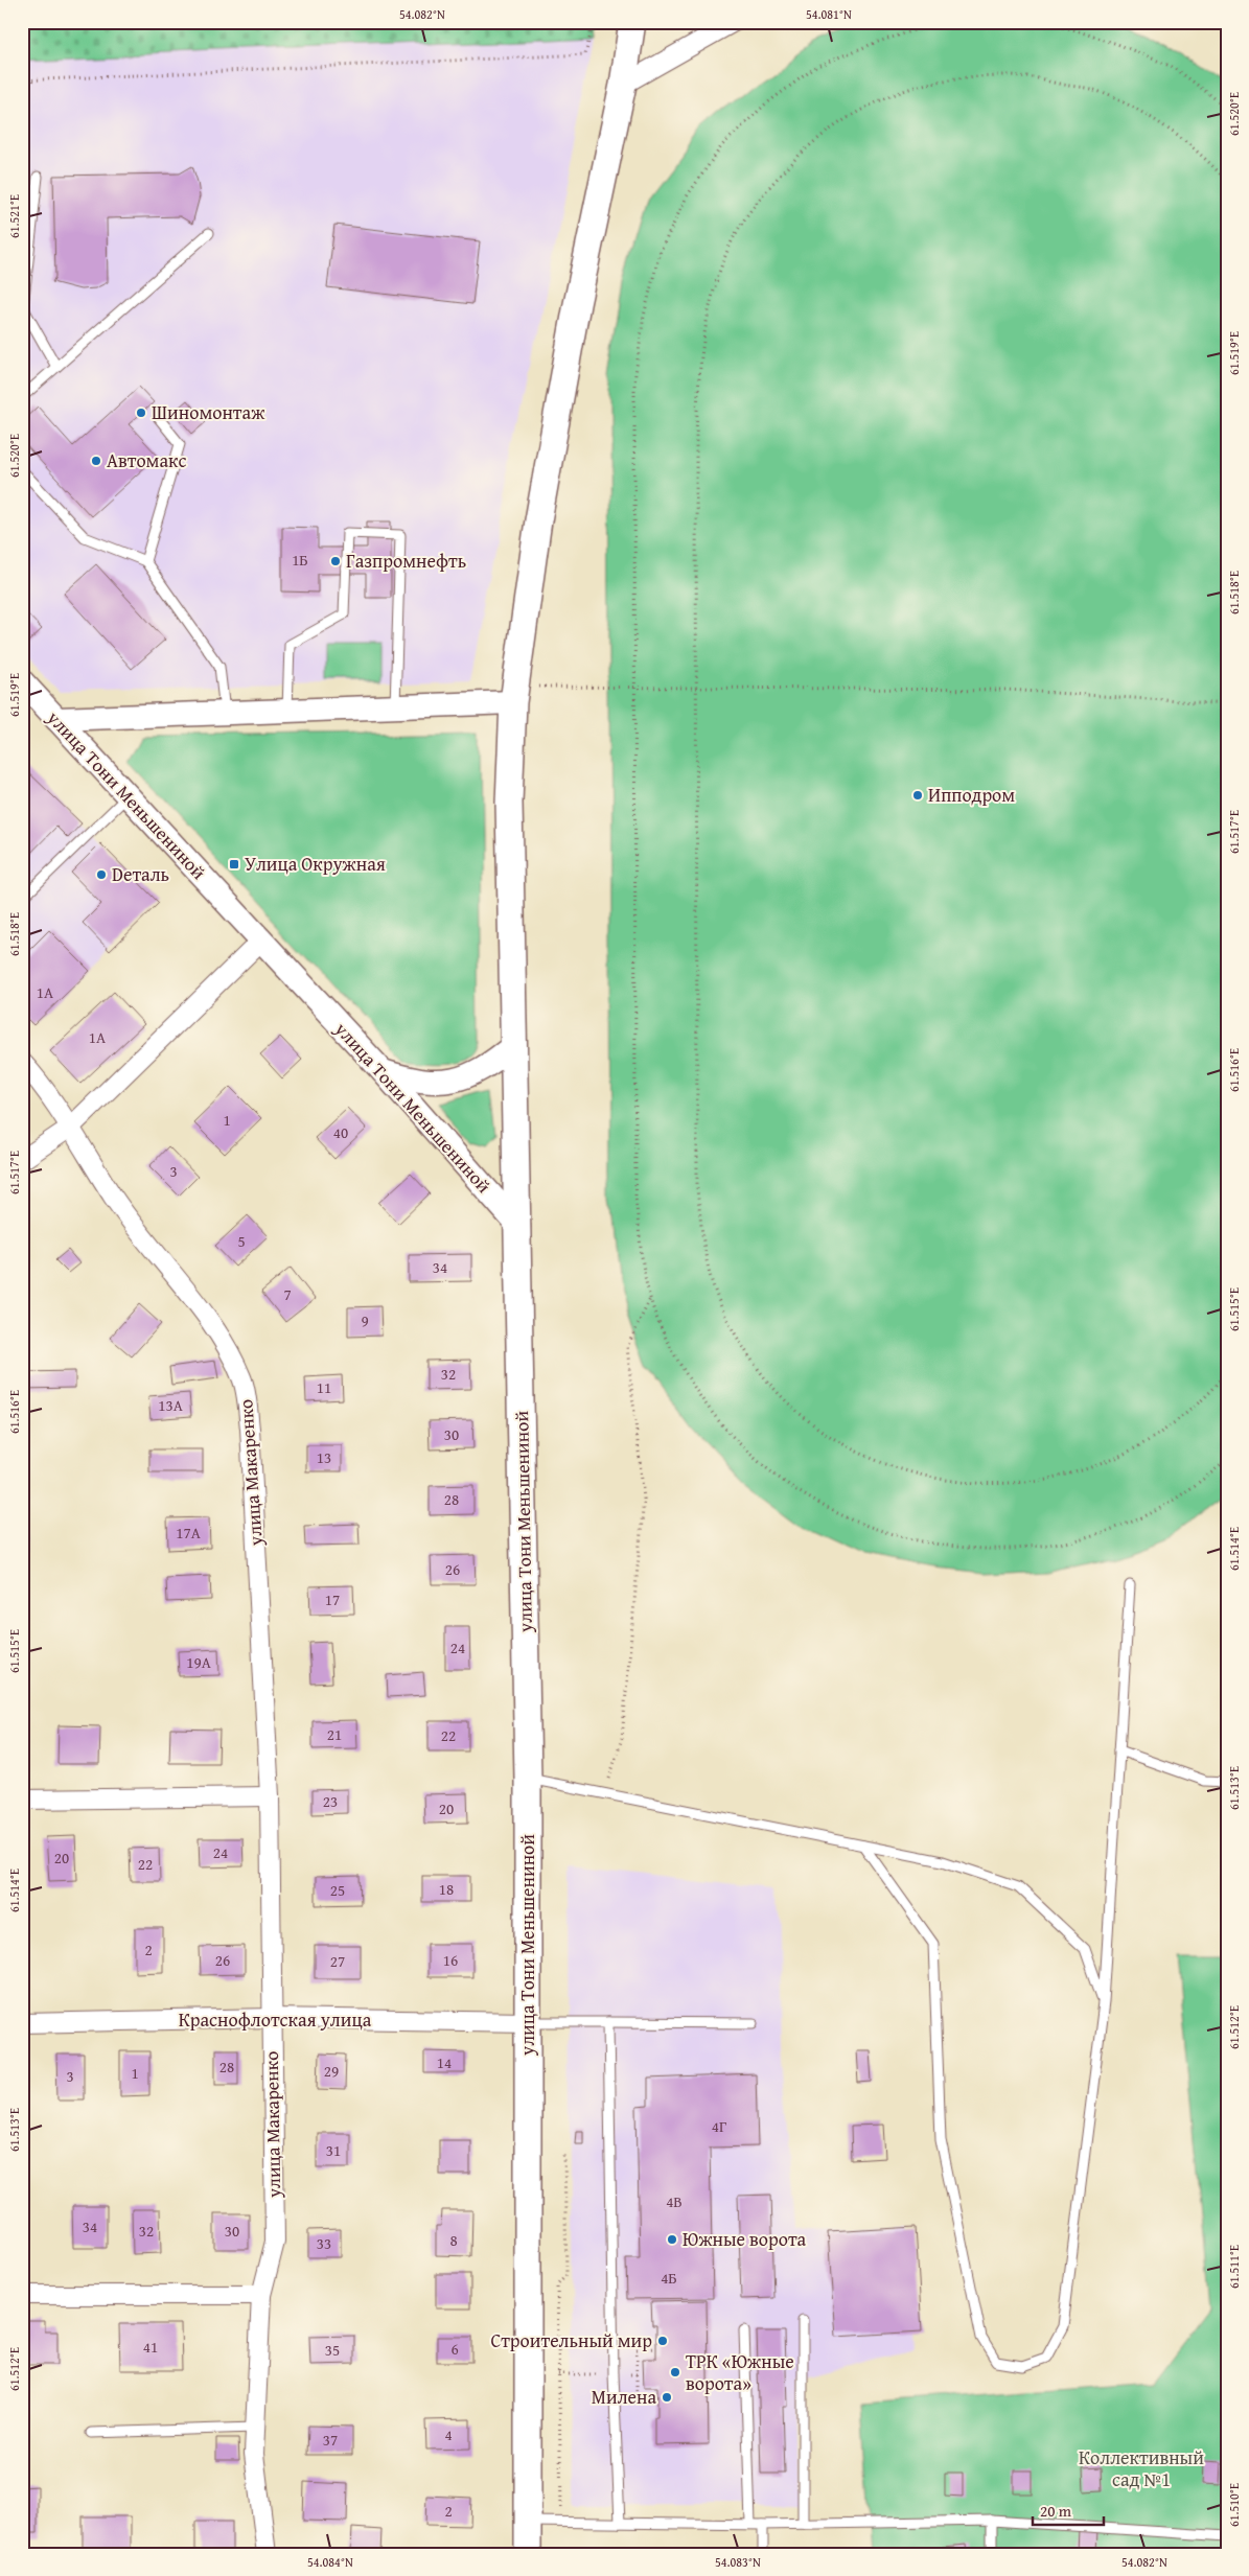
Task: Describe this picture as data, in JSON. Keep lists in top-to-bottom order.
{
  "streets": {
    "main road": ["улица Тони Меньшениной"],
    "street": ["улица Макаренко", "Краснофлотская улица"]
  },
  "crossings": [
    ["улица Тони Меньшениной", "Краснофлотская улица"],
    ["улица Макаренко", "Краснофлотская улица"]
  ],
  "parks": ["Коллективный сад №1"],
  "places": {
    "other": [
      "Шиномонтаж",
      "Автомакс",
      "Газпромнефть",
      "Ипподром",
      "Dеталь",
      "Южные ворота",
      "Строительный мир",
      "ТРК «Южные ворота»",
      "Милена"
    ],
    "transit": ["Улица Окружная"]
  },
  "house_numbers": [
    "1Б",
    "1А",
    "1А",
    "1",
    "40",
    "3",
    "5",
    "34",
    "7",
    "9",
    "32",
    "11",
    "13А",
    "30",
    "13",
    "28",
    "17А",
    "26",
    "17",
    "24",
    "19А",
    "21",
    "22",
    "23",
    "20",
    "24",
    "20",
    "22",
    "18",
    "25",
    "2",
    "26",
    "16",
    "27",
    "14",
    "28",
    "29",
    "1",
    "3",
    "4Г",
    "31",
    "4В",
    "34",
    "32",
    "30",
    "8",
    "33",
    "4Б",
    "41",
    "6",
    "35",
    "4",
    "37",
    "2"
  ],
  "scale_bar": "20 m",
  "coordinates": [
    "54.082°N",
    "54.081°N",
    "61.520°E",
    "61.521°E",
    "61.519°E",
    "61.518°E",
    "61.517°E",
    "61.516°E",
    "61.515°E",
    "61.514°E",
    "61.513°E",
    "61.512°E",
    "61.511°E",
    "61.510°E",
    "54.084°N",
    "54.083°N"
  ]
}
